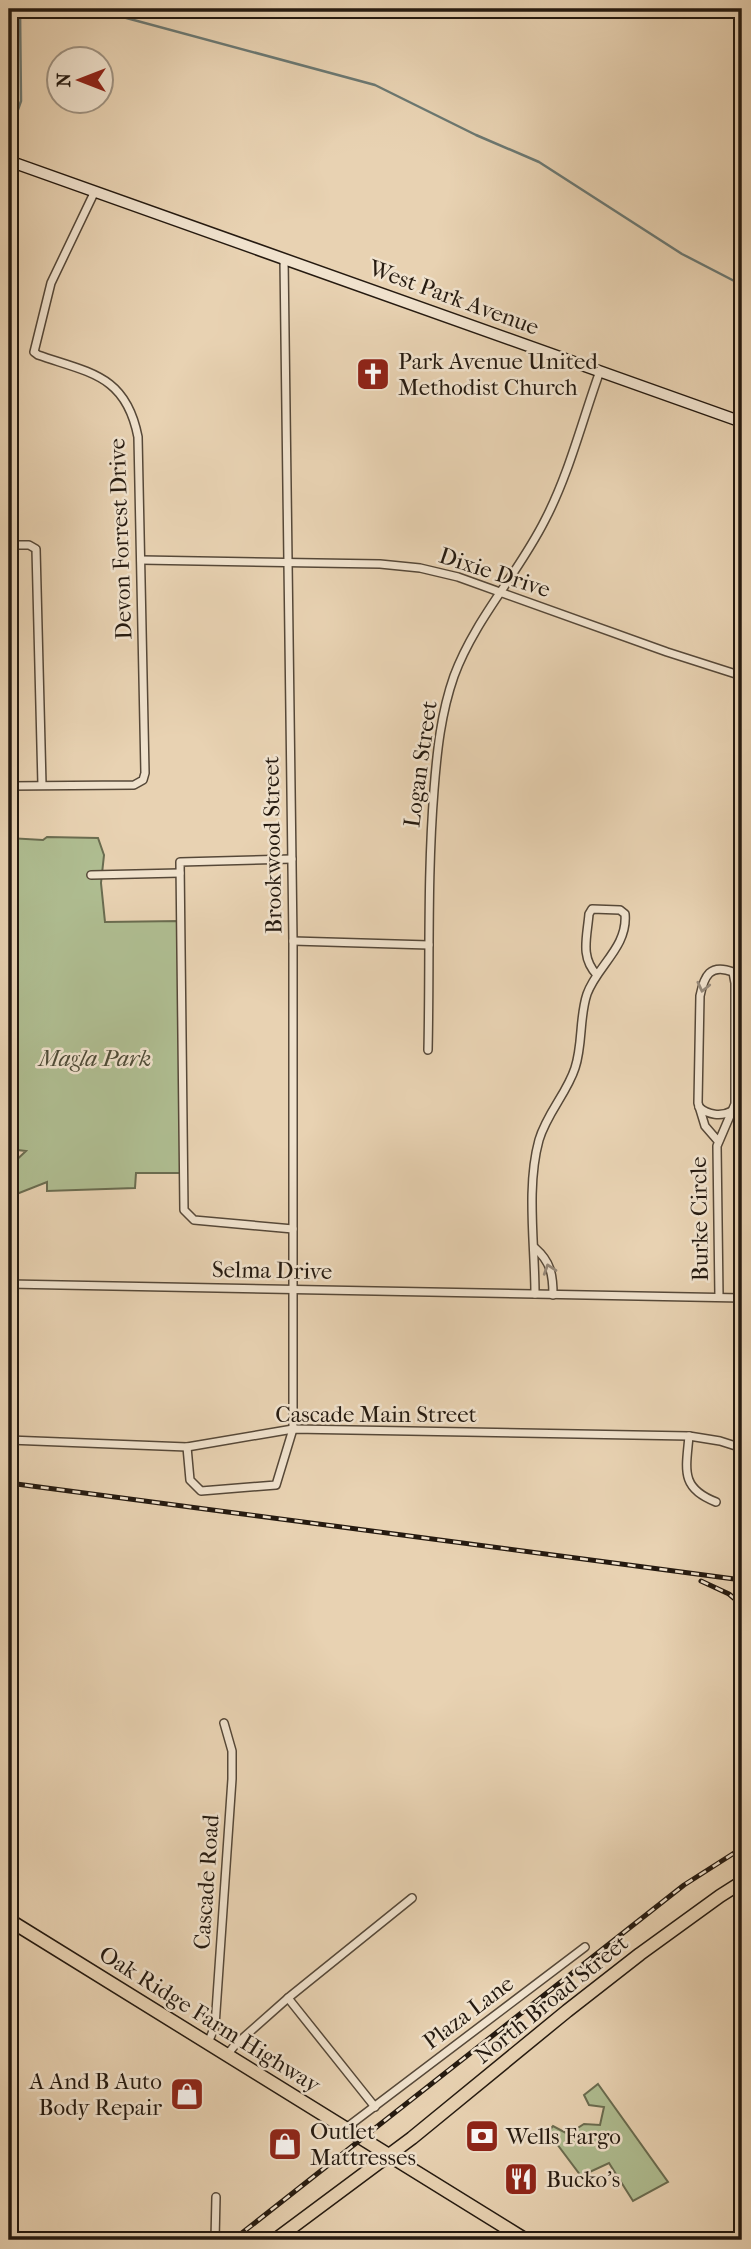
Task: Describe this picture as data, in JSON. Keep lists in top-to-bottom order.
{
  "streets": {
    "main road": ["West Park Avenue", "North Broad Street", "Oak Ridge Farm Highway"],
    "street": [
      "Devon Forrest Drive",
      "Dixie Drive",
      "Logan Street",
      "Brookwood Street",
      "Burke Circle",
      "Selma Drive",
      "Cascade Main Street",
      "Cascade Road",
      "Plaza Lane"
    ]
  },
  "crossings": [
    ["West Park Avenue", "Devon Forrest Drive"],
    ["West Park Avenue", "Logan Street"],
    ["West Park Avenue", "Brookwood Street"],
    ["Devon Forrest Drive", "Dixie Drive"],
    ["Dixie Drive", "Logan Street"],
    ["Dixie Drive", "Brookwood Street"],
    ["Brookwood Street", "Selma Drive"],
    ["Brookwood Street", "Cascade Main Street"],
    ["Burke Circle", "Selma Drive"],
    ["Cascade Road", "Oak Ridge Farm Highway"],
    ["North Broad Street", "Oak Ridge Farm Highway"],
    ["Plaza Lane", "Oak Ridge Farm Highway"]
  ],
  "parks": ["Magla Park"],
  "places": {
    "church": ["Park Avenue United Methodist Church"],
    "shop": ["A And B Auto Body Repair", "Outlet Mattresses"],
    "bank": ["Wells Fargo"],
    "restaurant": ["Bucko's"]
  },
  "north": "left"
}
